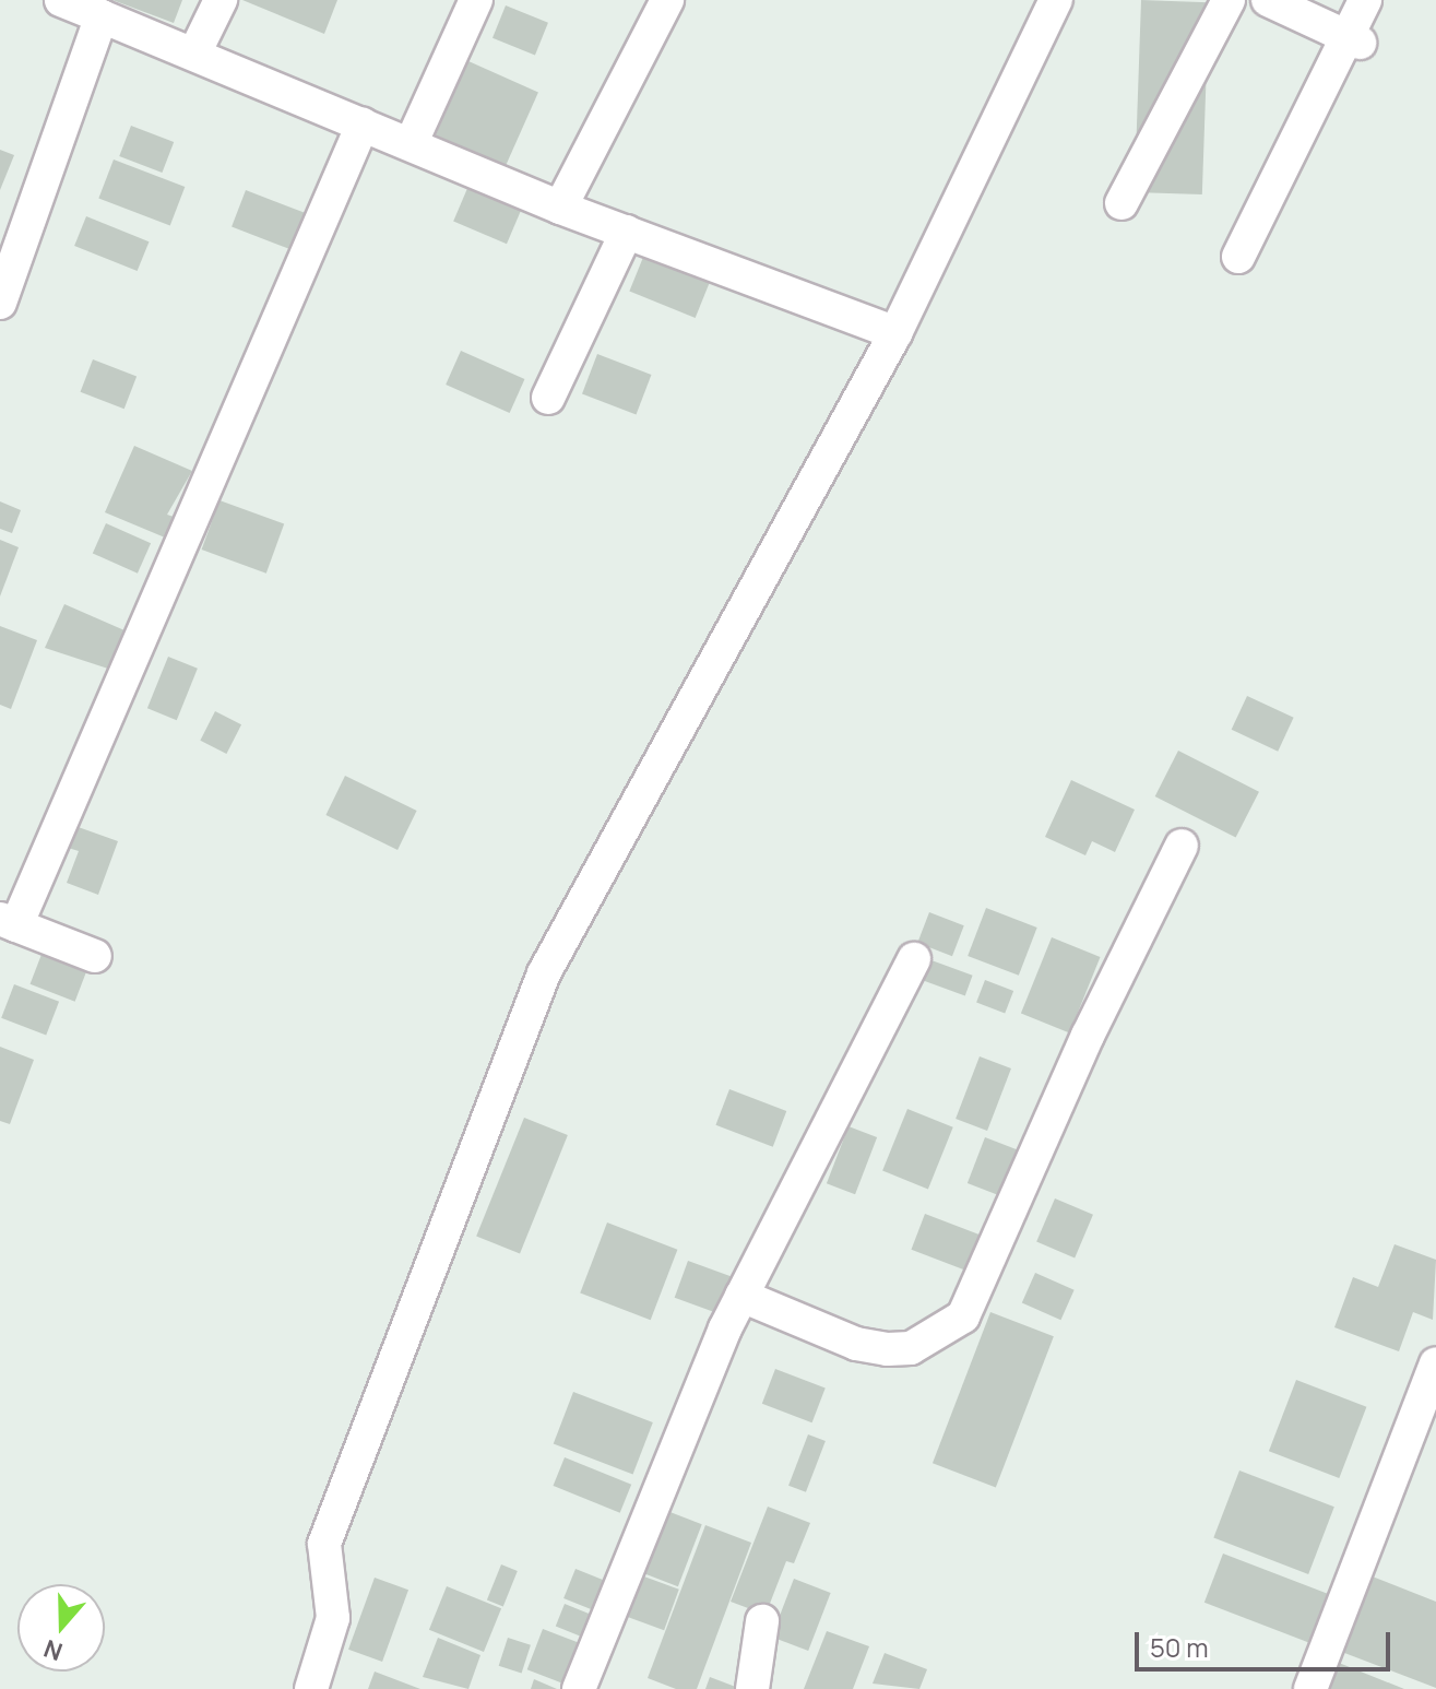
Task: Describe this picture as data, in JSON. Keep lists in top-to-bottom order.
{
  "scale_bar": "50 m",
  "north": "bottom"
}
